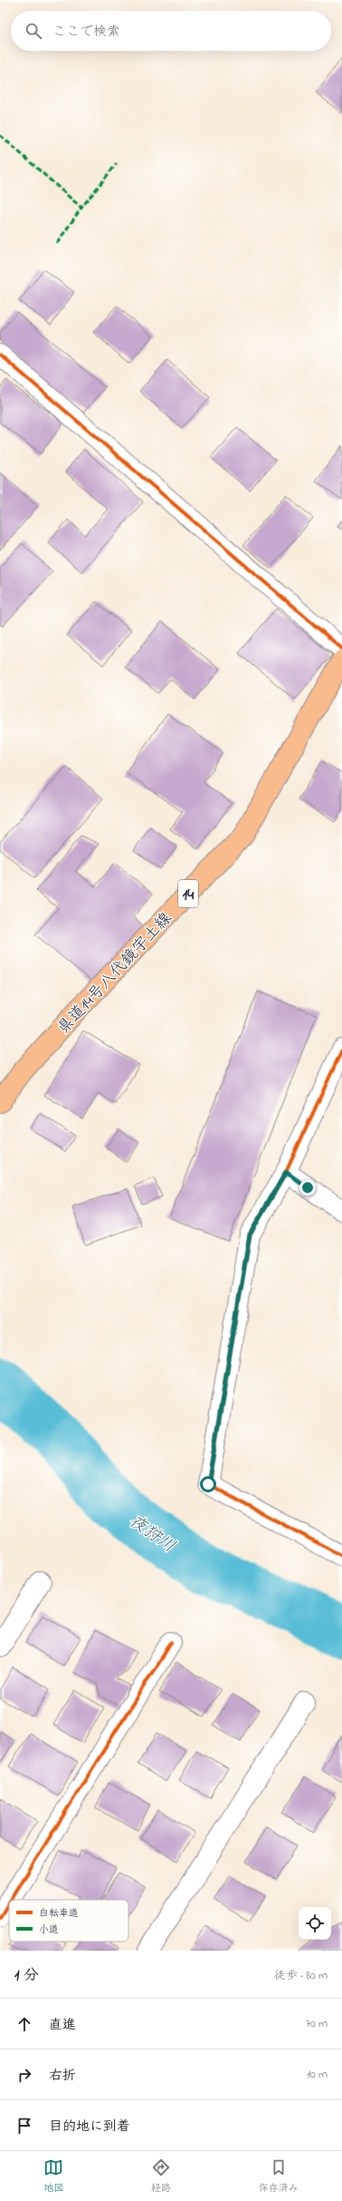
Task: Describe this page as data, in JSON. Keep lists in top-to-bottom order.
{
  "streets": {
    "main road": ["14", "県道14号八代鏡宇土線"]
  },
  "water": ["夜狩川"],
  "legend": ["自転車道", "小道"],
  "page": {
    "search": "ここで検索",
    "heading": ["1 分", "徒歩 · 80 m"],
    "list": [
      ["直進", "70 m"],
      ["右折", "10 m"],
      "目的地に到着"
    ],
    "nav": ["地図", "経路", "保存済み"]
  }
}
